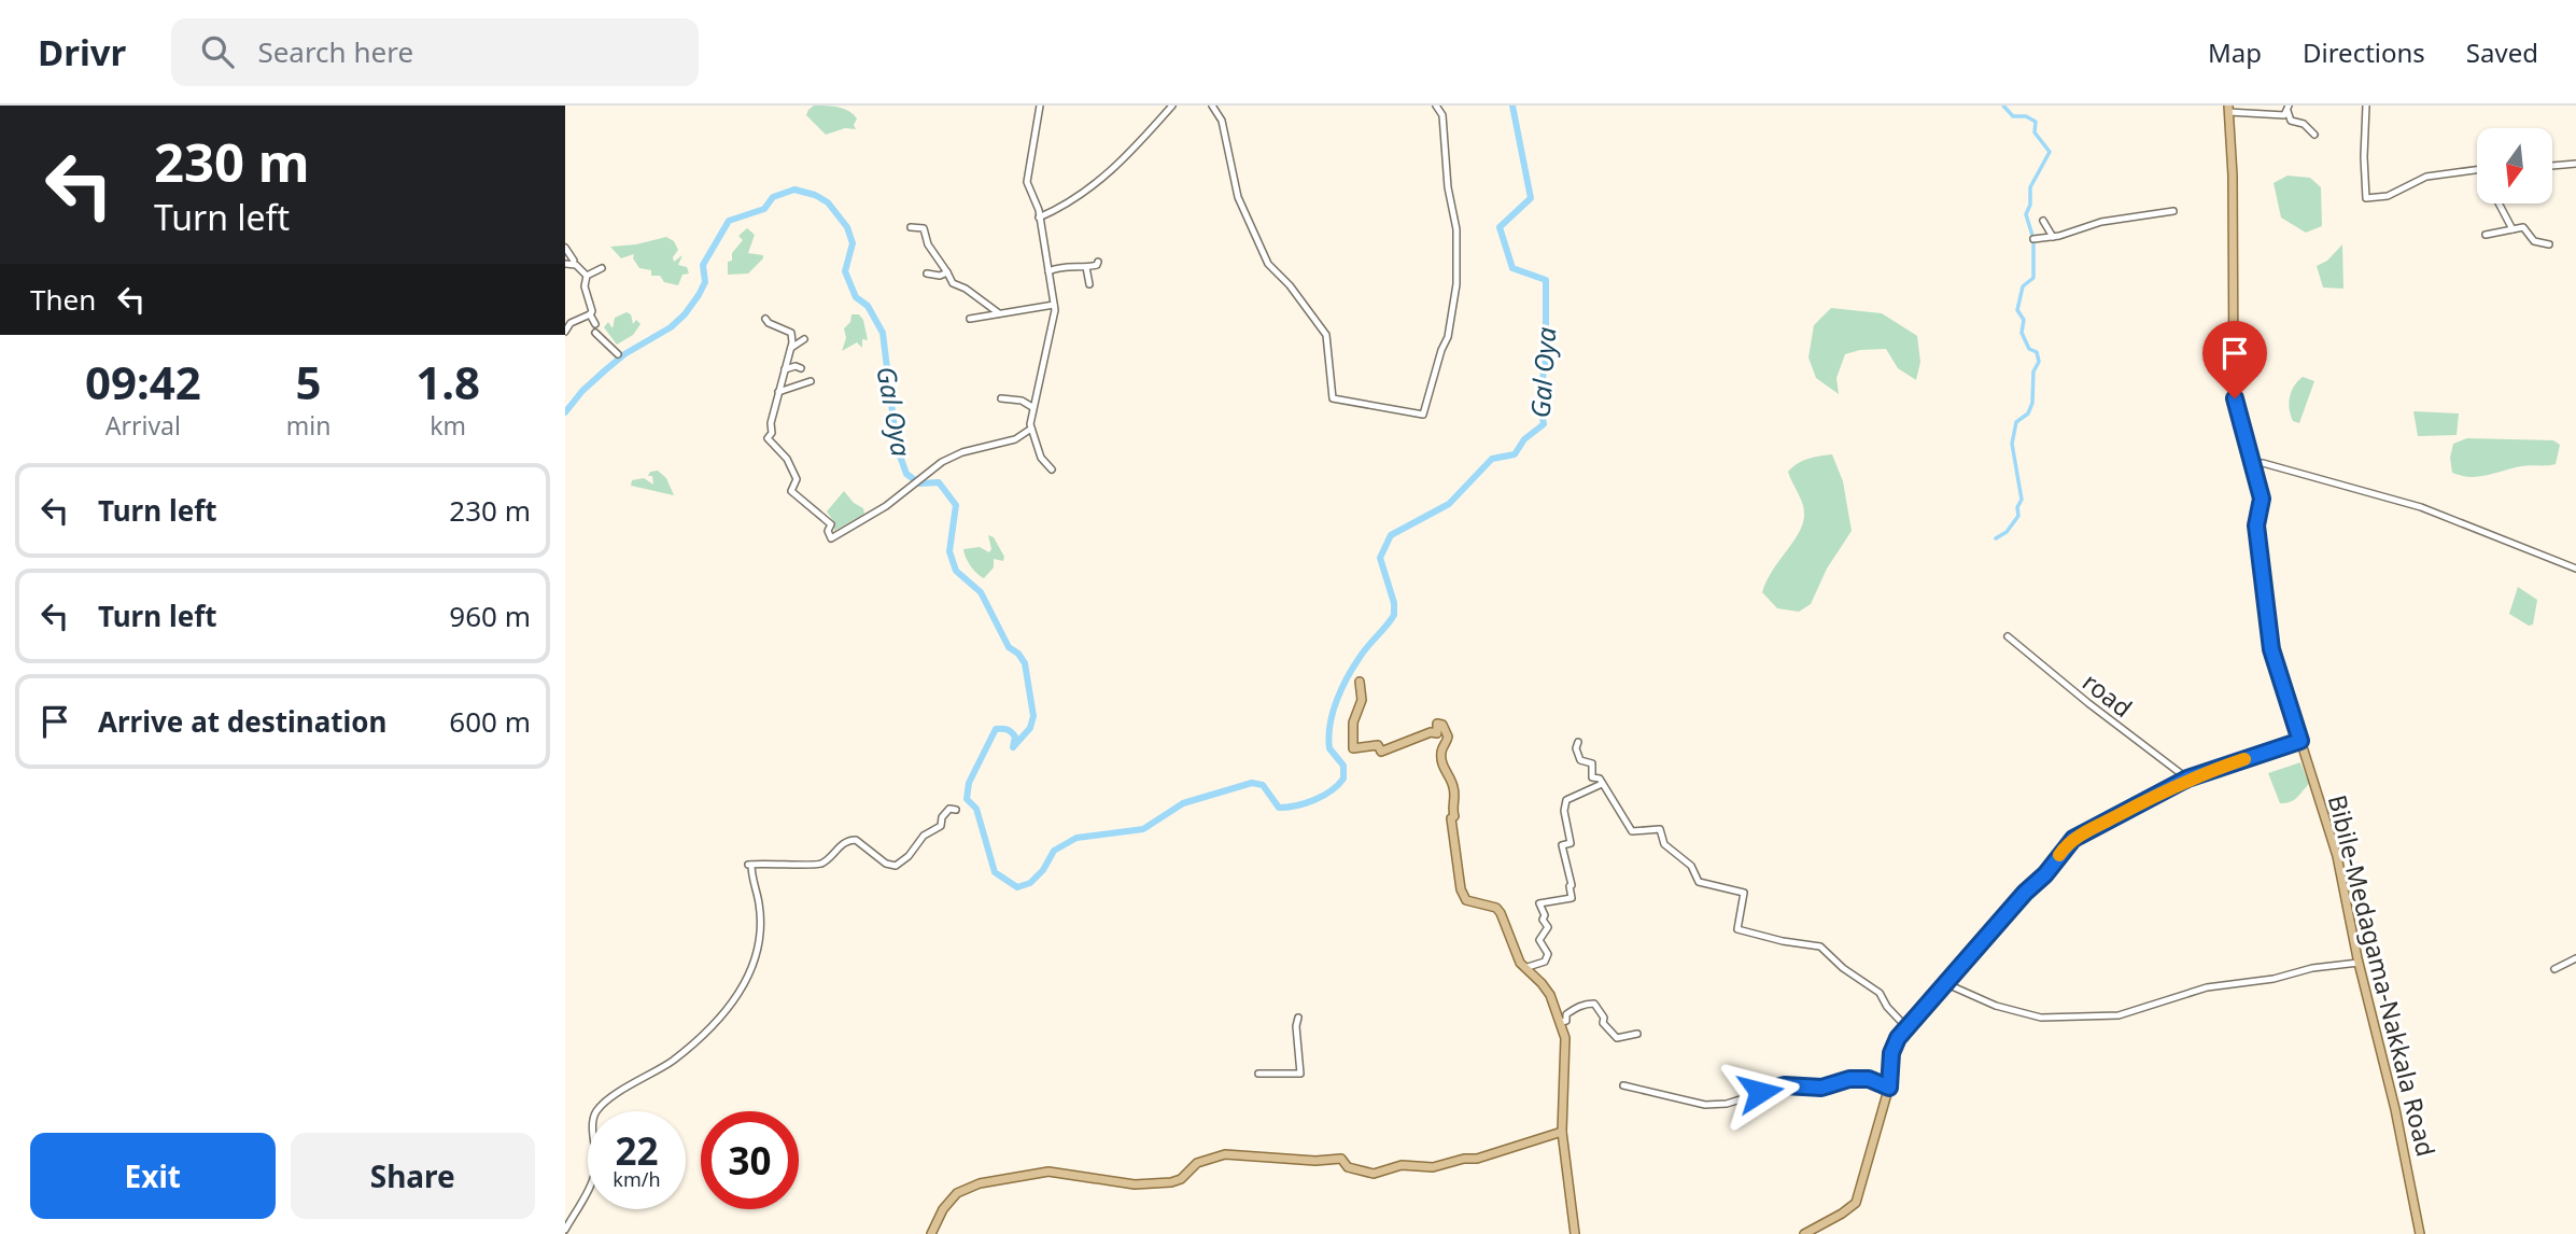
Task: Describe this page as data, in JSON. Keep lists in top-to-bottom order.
{
  "streets": {
    "main road": ["Bibile-Medagama-Nakkala Road"],
    "street": ["road"]
  },
  "water": ["Gal Oya"],
  "north": "bottom",
  "page": {
    "header": "Drivr",
    "search": "Search here",
    "nav": ["Map", "Directions", "Saved"],
    "turn": ["230 m", "Turn left"],
    "then": "Then",
    "eta": [
      "09:42",
      "Arrival",
      "5",
      "min",
      "1.8",
      "km"
    ],
    "list": [
      {
        "name": "Turn left",
        "value": "230 m"
      },
      {
        "name": "Turn left",
        "value": "960 m"
      },
      {
        "name": "Arrive at destination",
        "value": "600 m"
      }
    ],
    "speed": "22 km/h",
    "limit": "30",
    "buttons": ["Exit", "Share"]
  }
}
